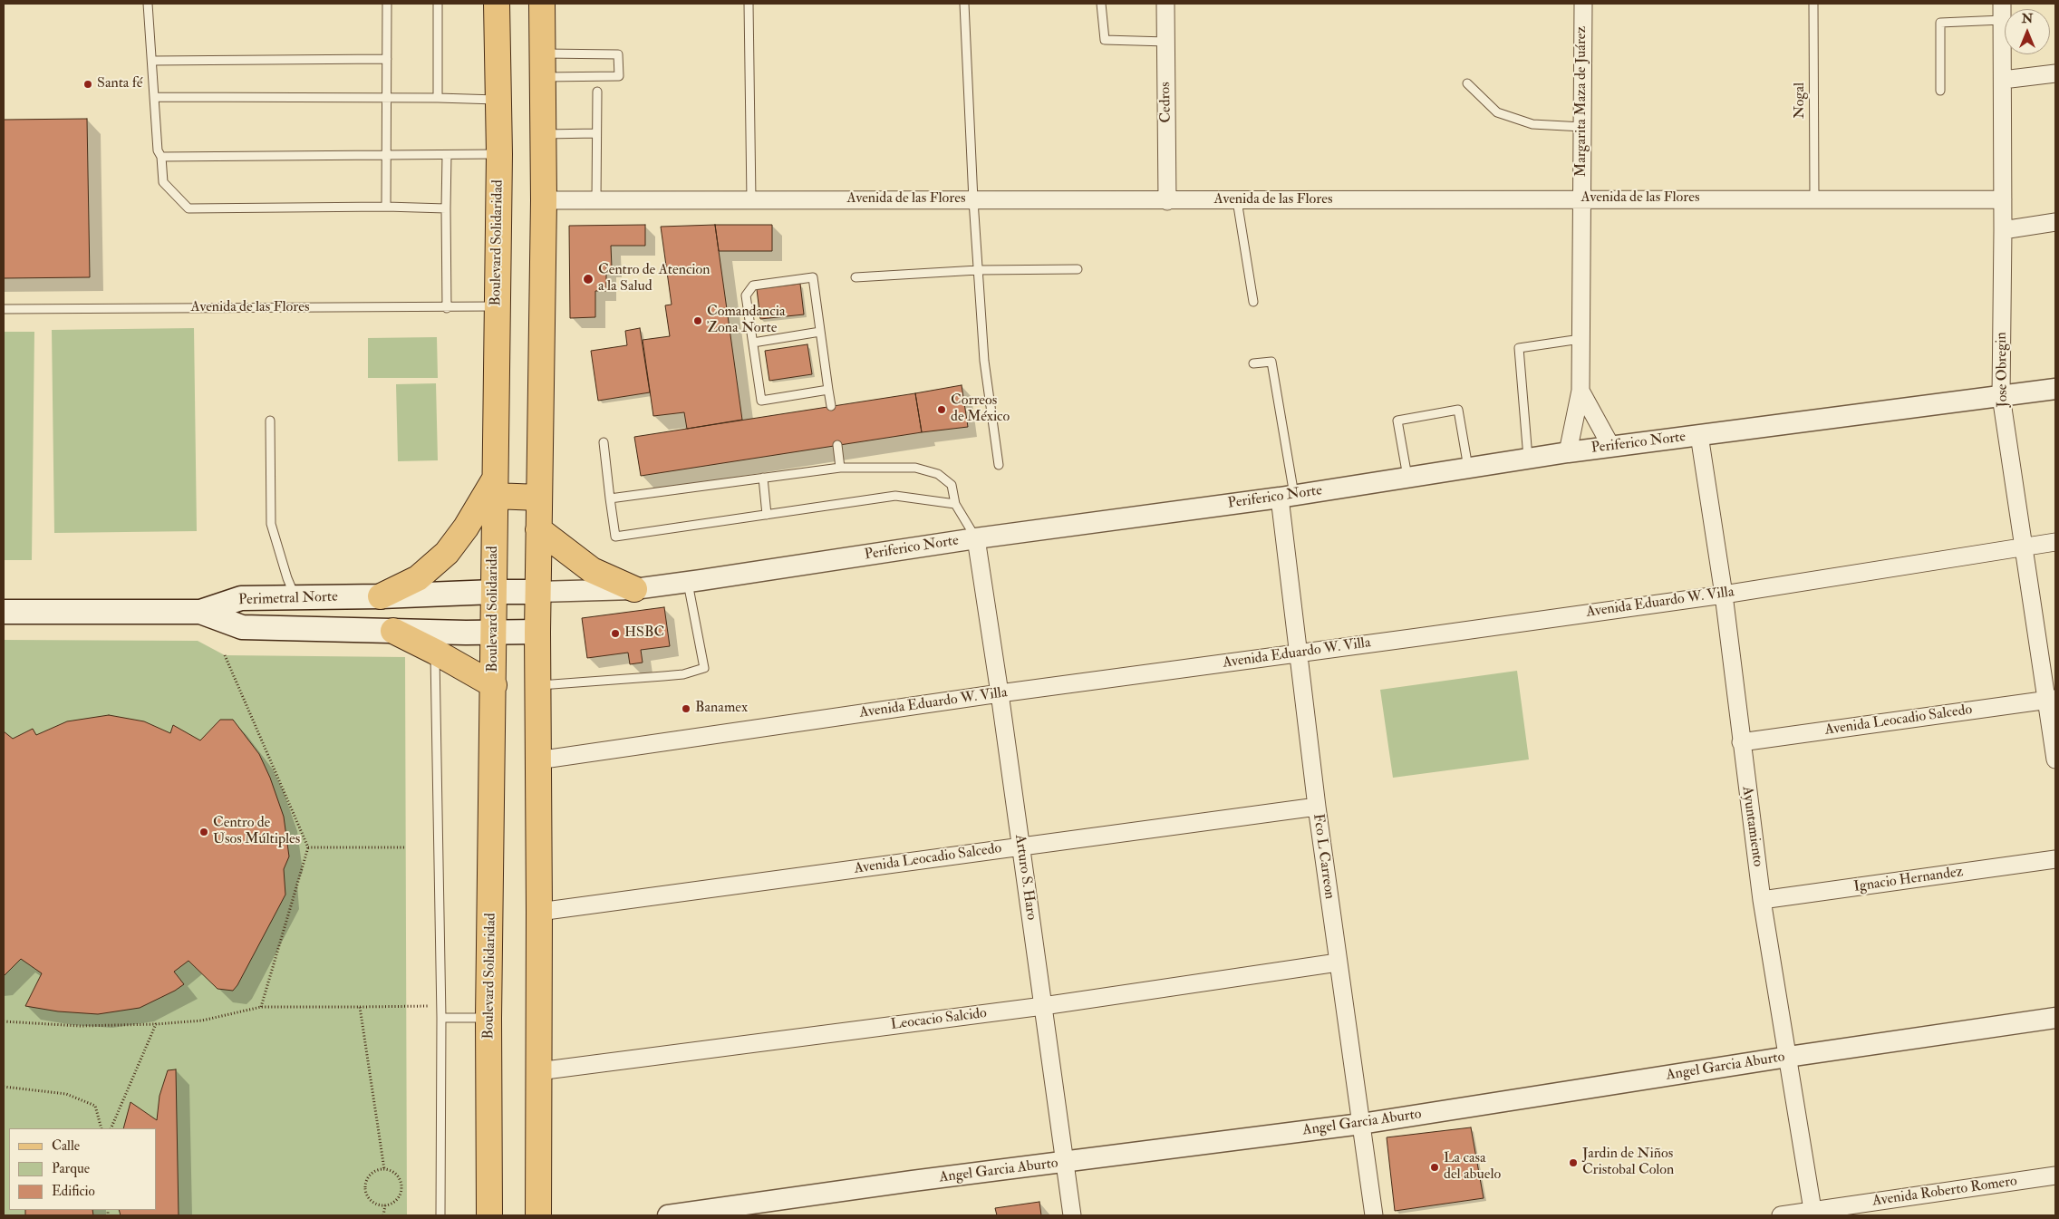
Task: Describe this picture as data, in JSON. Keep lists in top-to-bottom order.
{
  "streets": {
    "main road": ["Boulevard Solidaridad", "Periferico Norte", "Perimetral Norte"],
    "street": [
      "Margarita Maza de Juárez",
      "Cedros",
      "Avenida de las Flores",
      "Jose Obregin",
      "Avenida Eduardo W. Villa",
      "Avenida Leocadio Salcedo",
      "Ayuntamiento",
      "Fco L Carreon",
      "Arturo S. Haro",
      "Ignacio Hernandez",
      "Leocacio Salcido",
      "Angel Garcia Aburto",
      "Avenida Roberto Romero"
    ],
    "lane": ["Nogal"]
  },
  "crossings": [
    ["Nogal", "Avenida de las Flores"],
    ["Margarita Maza de Juárez", "Avenida de las Flores"],
    ["Margarita Maza de Juárez", "Periferico Norte"],
    ["Cedros", "Avenida de las Flores"],
    ["Avenida de las Flores", "Boulevard Solidaridad"],
    ["Avenida de las Flores", "Jose Obregin"],
    ["Boulevard Solidaridad", "Periferico Norte"],
    ["Boulevard Solidaridad", "Perimetral Norte"],
    ["Jose Obregin", "Periferico Norte"],
    ["Jose Obregin", "Avenida Eduardo W. Villa"],
    ["Jose Obregin", "Avenida Leocadio Salcedo"],
    ["Periferico Norte", "Perimetral Norte"],
    ["Periferico Norte", "Ayuntamiento"],
    ["Periferico Norte", "Fco L Carreon"],
    ["Periferico Norte", "Arturo S. Haro"],
    ["Avenida Eduardo W. Villa", "Ayuntamiento"],
    ["Avenida Eduardo W. Villa", "Fco L Carreon"],
    ["Avenida Eduardo W. Villa", "Arturo S. Haro"],
    ["Avenida Leocadio Salcedo", "Ayuntamiento"],
    ["Avenida Leocadio Salcedo", "Fco L Carreon"],
    ["Avenida Leocadio Salcedo", "Arturo S. Haro"],
    ["Ayuntamiento", "Ignacio Hernandez"],
    ["Ayuntamiento", "Angel Garcia Aburto"],
    ["Ayuntamiento", "Avenida Roberto Romero"],
    ["Fco L Carreon", "Leocacio Salcido"],
    ["Fco L Carreon", "Angel Garcia Aburto"],
    ["Arturo S. Haro", "Leocacio Salcido"],
    ["Arturo S. Haro", "Angel Garcia Aburto"]
  ],
  "places": [
    "Santa fé",
    "Centro de Atencion a la Salud",
    "Comandancia Zona Norte",
    "Correos de México",
    "HSBC",
    "Banamex",
    "Centro de Usos Múltiples",
    "Jardin de Niños Cristobal Colon",
    "La casa del abuelo"
  ],
  "legend": ["Calle", "Parque", "Edificio"],
  "north": "top"
}
